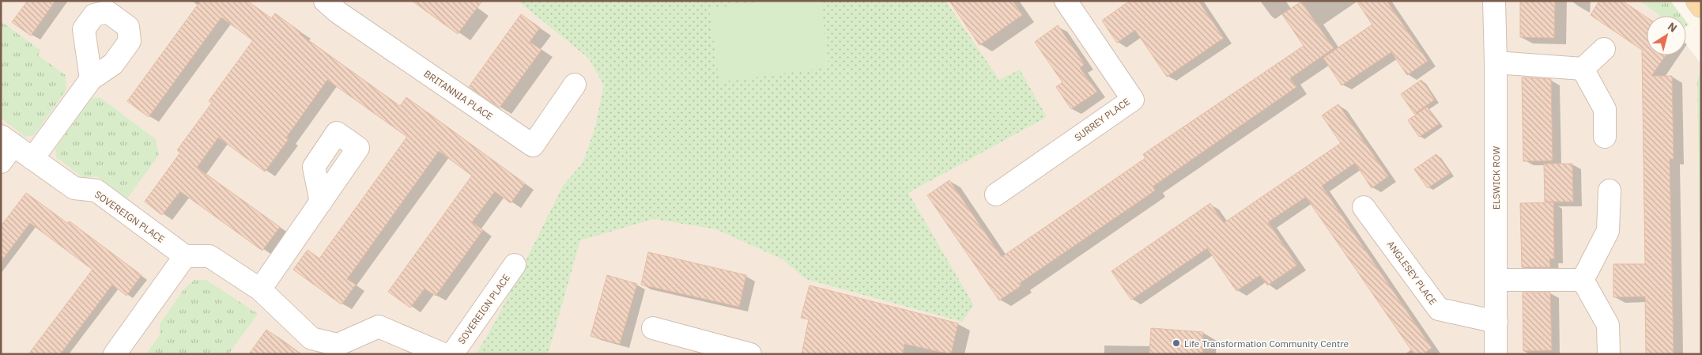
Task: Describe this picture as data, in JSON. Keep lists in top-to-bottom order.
{
  "streets": {
    "street": [
      "BRITANNIA PLACE",
      "SURREY PLACE",
      "ELSWICK ROW",
      "SOVEREIGN PLACE",
      "ANGLESEY PLACE"
    ]
  },
  "crossings": [
    ["ELSWICK ROW", "ANGLESEY PLACE"]
  ],
  "places": ["Life Transformation Community Centre"],
  "north": "top right"
}
